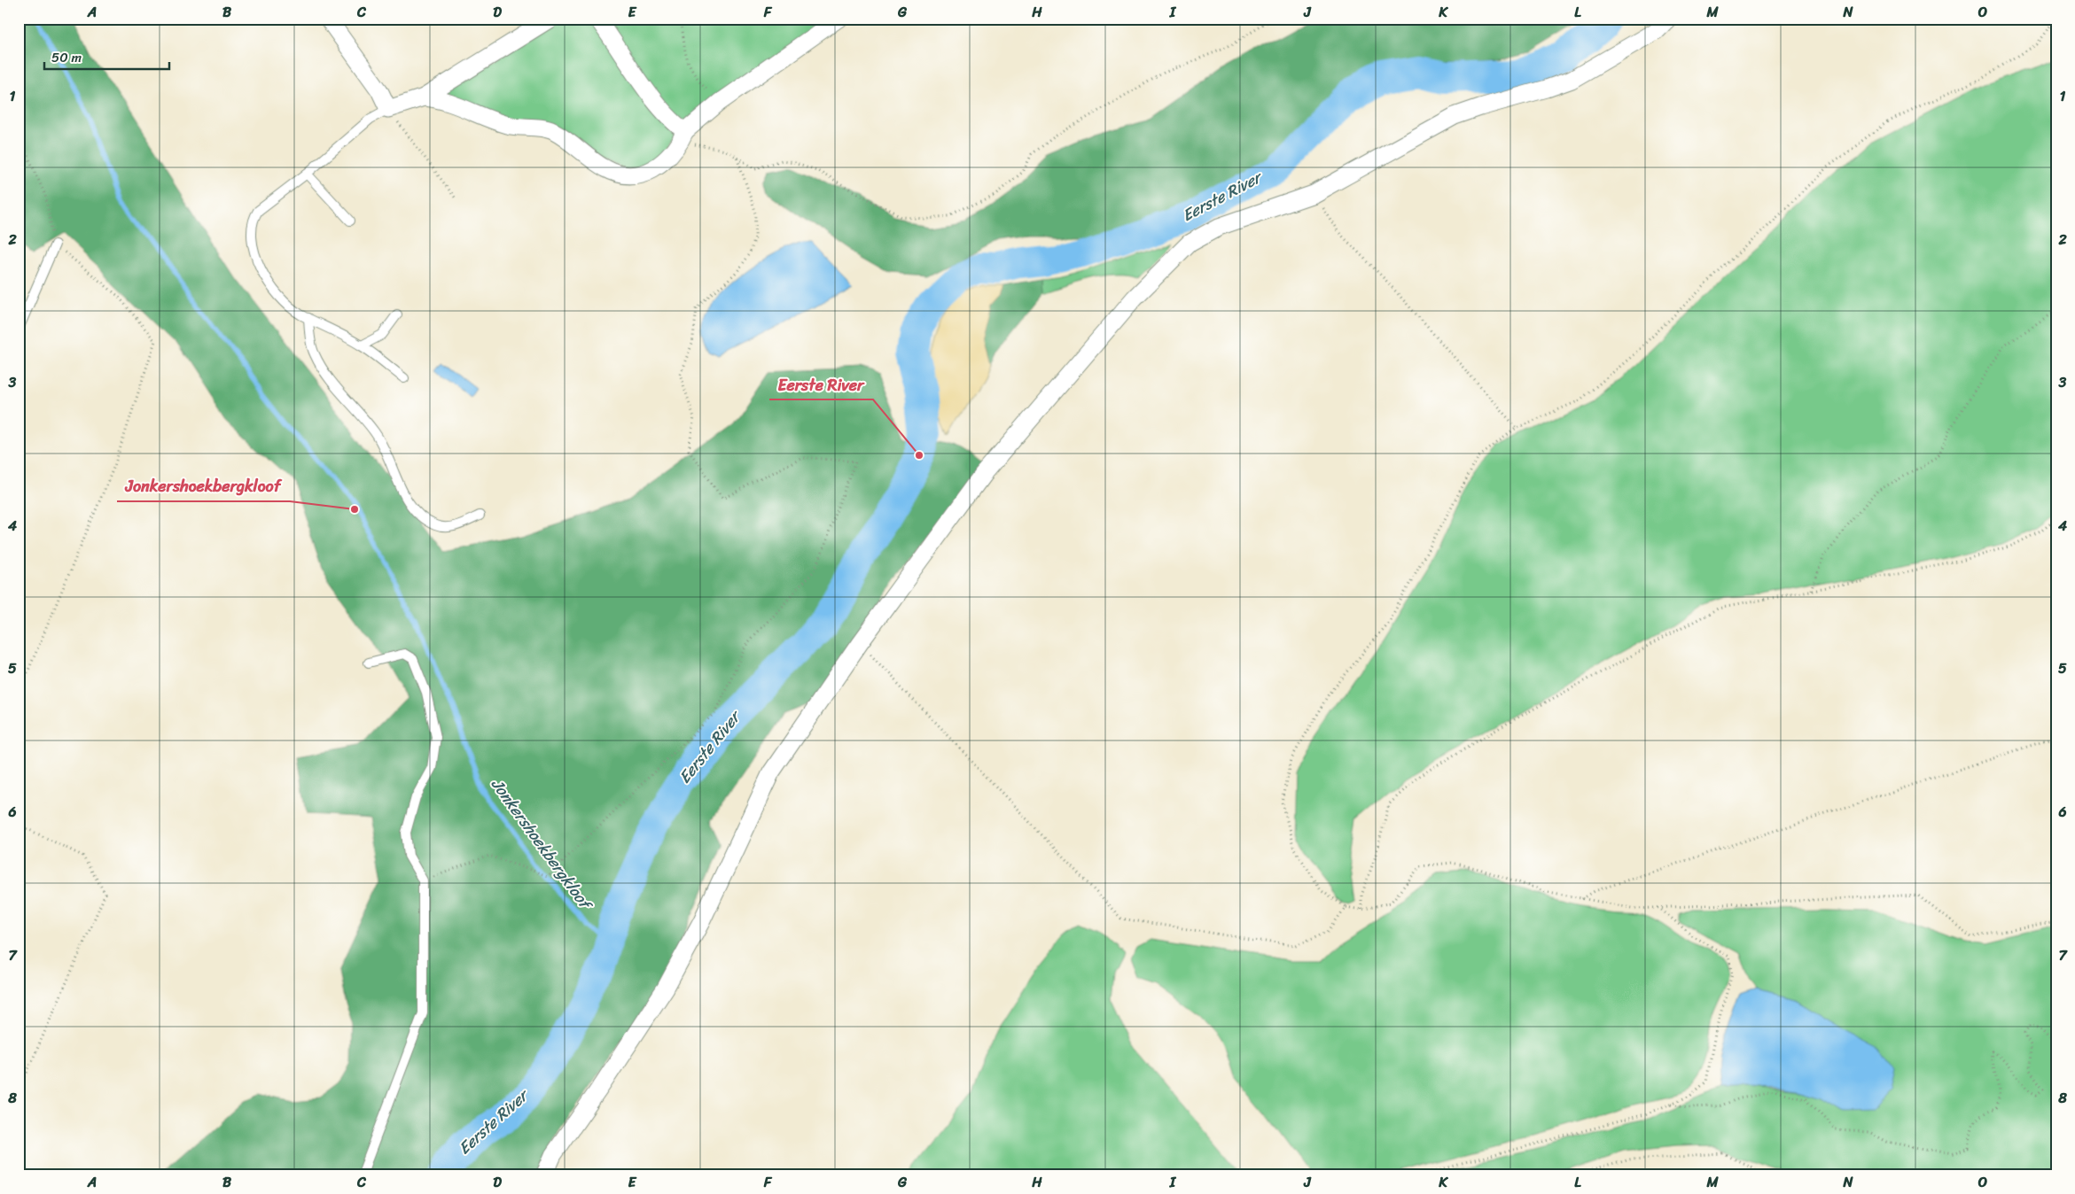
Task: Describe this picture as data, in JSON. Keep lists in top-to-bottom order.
{
  "water": ["Eerste River", "Jonkershoekbergkloof"],
  "places": ["Eerste River", "Jonkershoekbergkloof"],
  "scale_bar": "50 m",
  "grid": {
    "columns": [
      "A",
      "B",
      "C",
      "D",
      "E",
      "F",
      "G",
      "H",
      "I",
      "J",
      "K",
      "L",
      "M",
      "N",
      "O"
    ],
    "rows": [
      "1",
      "2",
      "3",
      "4",
      "5",
      "6",
      "7",
      "8"
    ]
  }
}
